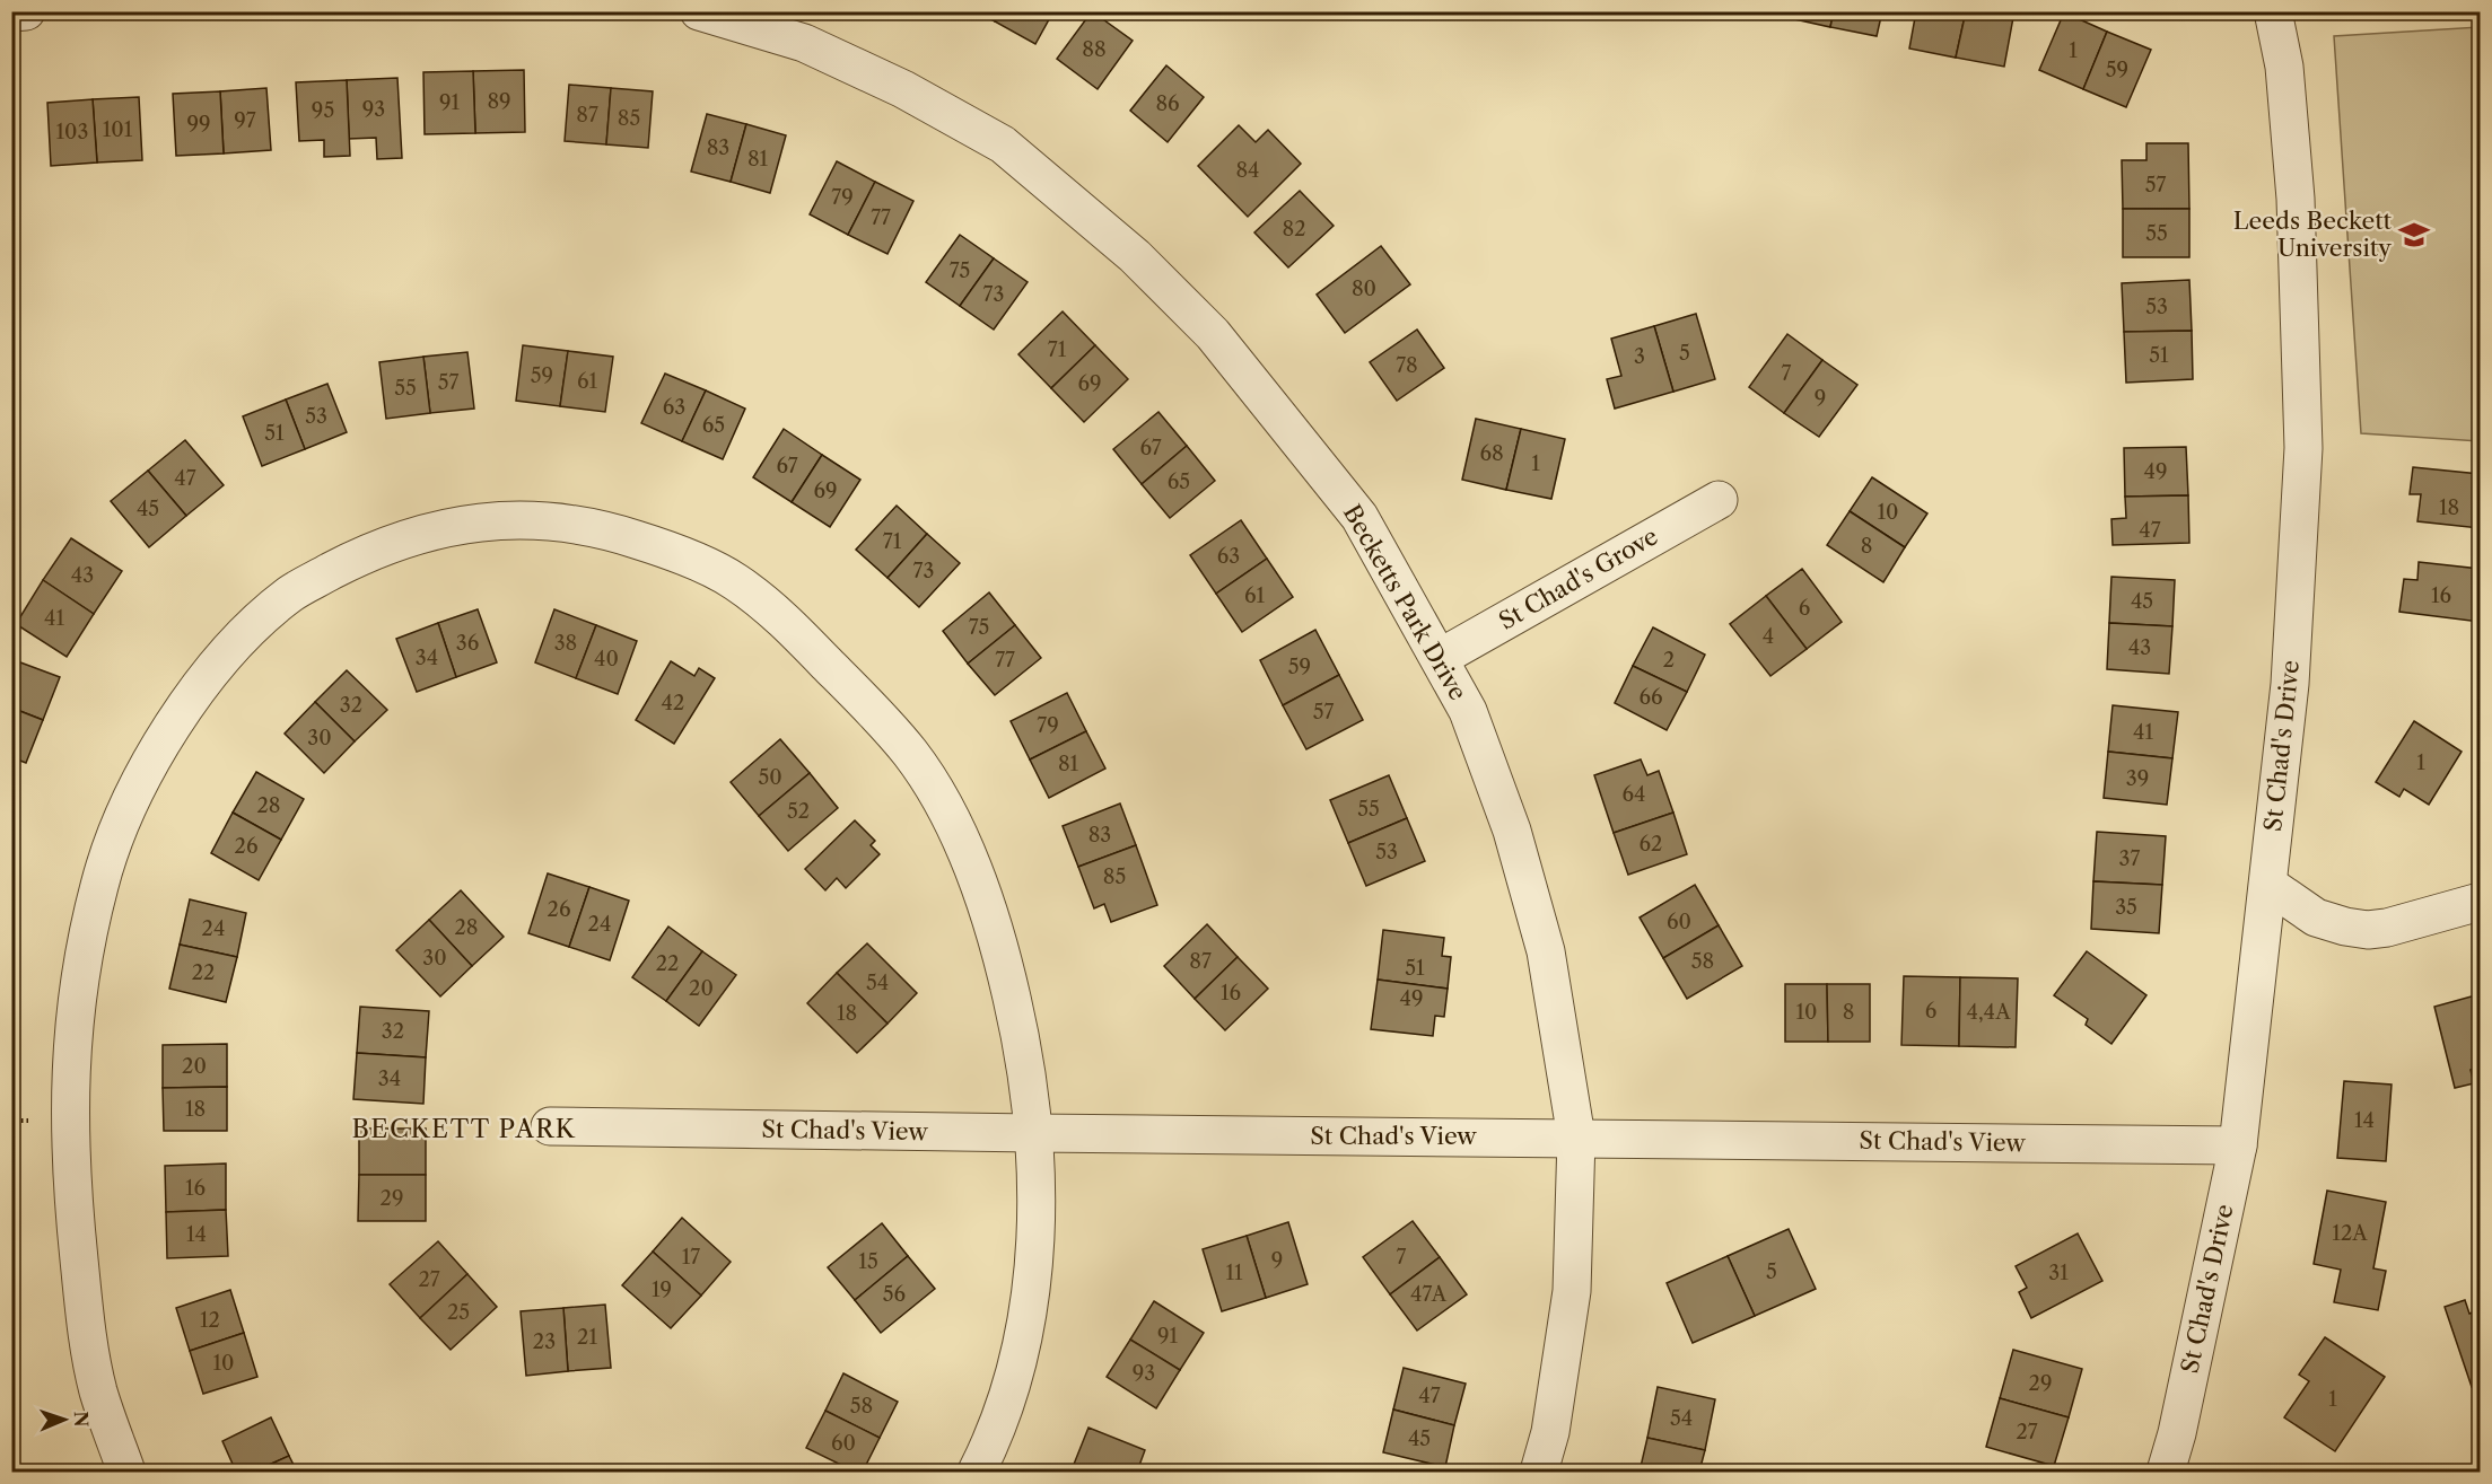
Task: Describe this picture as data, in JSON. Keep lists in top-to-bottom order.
{
  "streets": {
    "street": [
      "St Chad's Grove",
      "Becketts Park Drive",
      "St Chad's Drive",
      "St Chad's View"
    ]
  },
  "crossings": [
    ["St Chad's Grove", "Becketts Park Drive"],
    ["Becketts Park Drive", "St Chad's View"],
    ["St Chad's Drive", "St Chad's View"]
  ],
  "districts": ["BECKETT PARK"],
  "places": {
    "school or university": ["Leeds Beckett University"]
  },
  "house_numbers": [
    "88",
    "1",
    "59",
    "89",
    "91",
    "86",
    "93",
    "95",
    "87",
    "85",
    "97",
    "99",
    "101",
    "103",
    "83",
    "81",
    "84",
    "57",
    "79",
    "77",
    "82",
    "55",
    "75",
    "80",
    "73",
    "53",
    "71",
    "5",
    "51",
    "3",
    "78",
    "7",
    "59",
    "61",
    "57",
    "69",
    "55",
    "9",
    "63",
    "53",
    "65",
    "51",
    "67",
    "68",
    "1",
    "67",
    "49",
    "47",
    "65",
    "69",
    "18",
    "45",
    "10",
    "47",
    "71",
    "8",
    "63",
    "73",
    "43",
    "61",
    "16",
    "45",
    "6",
    "41",
    "75",
    "4",
    "36",
    "38",
    "43",
    "34",
    "40",
    "77",
    "2",
    "59",
    "66",
    "42",
    "32",
    "57",
    "79",
    "41",
    "30",
    "1",
    "81",
    "50",
    "39",
    "64",
    "28",
    "55",
    "52",
    "83",
    "62",
    "26",
    "53",
    "37",
    "85",
    "35",
    "26",
    "60",
    "24",
    "28",
    "24",
    "30",
    "87",
    "58",
    "22",
    "51",
    "22",
    "54",
    "20",
    "16",
    "49",
    "6",
    "10",
    "8",
    "4,4A",
    "18",
    "32",
    "20",
    "34",
    "18",
    "14",
    "16",
    "29",
    "12A",
    "14",
    "17",
    "7",
    "9",
    "15",
    "5",
    "11",
    "31",
    "27",
    "19",
    "56",
    "47A",
    "25",
    "12",
    "91",
    "21",
    "23",
    "10",
    "93",
    "29",
    "47",
    "1",
    "58",
    "54",
    "27",
    "45",
    "60"
  ],
  "north": "right"
}
